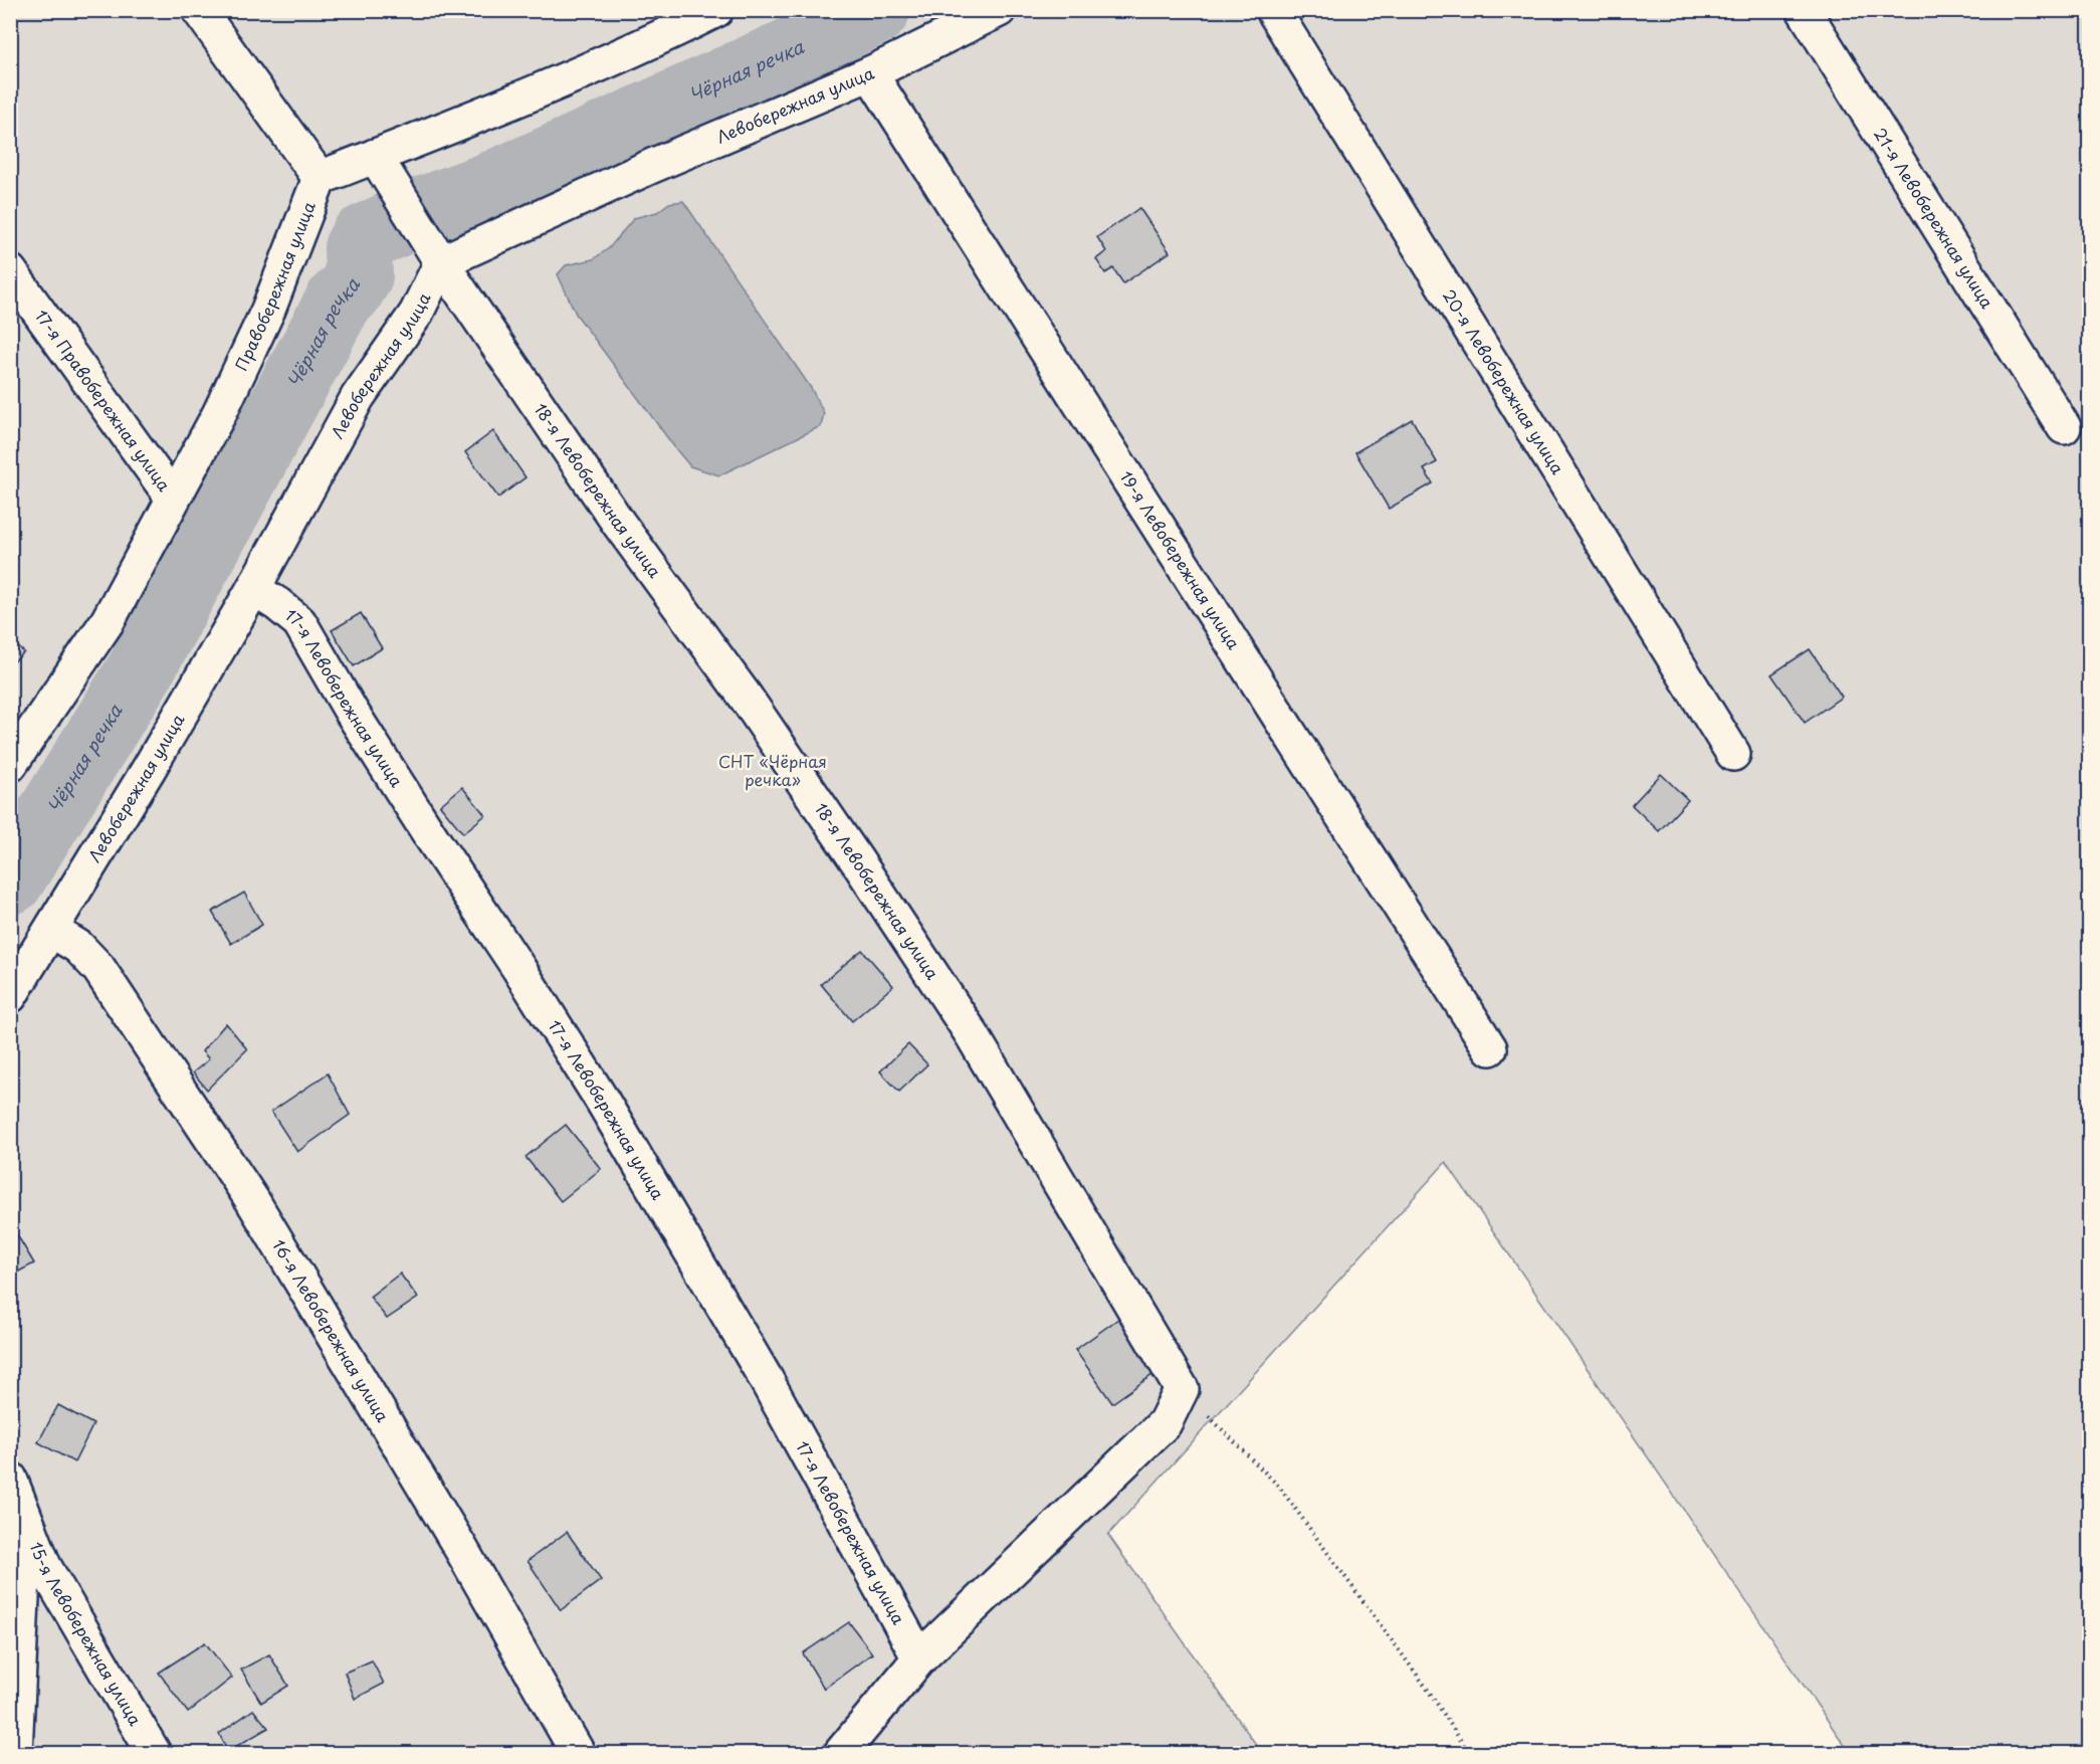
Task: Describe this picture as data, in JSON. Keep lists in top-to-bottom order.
{
  "streets": {
    "street": [
      "Левобережная улица",
      "21-я Левобережная улица",
      "Правобережная улица",
      "20-я Левобережная улица",
      "17-я Правобережная улица",
      "18-я Левобережная улица",
      "19-я Левобережная улица",
      "17-я Левобережная улица",
      "16-я Левобережная улица",
      "15-я Левобережная улица"
    ]
  },
  "crossings": [
    ["Левобережная улица", "18-я Левобережная улица"],
    ["Левобережная улица", "19-я Левобережная улица"],
    ["Левобережная улица", "17-я Левобережная улица"],
    ["Левобережная улица", "16-я Левобережная улица"],
    ["Правобережная улица", "17-я Правобережная улица"]
  ],
  "water": ["Чёрная речка"],
  "parks": ["СНТ «Чёрная речка»"]
}
